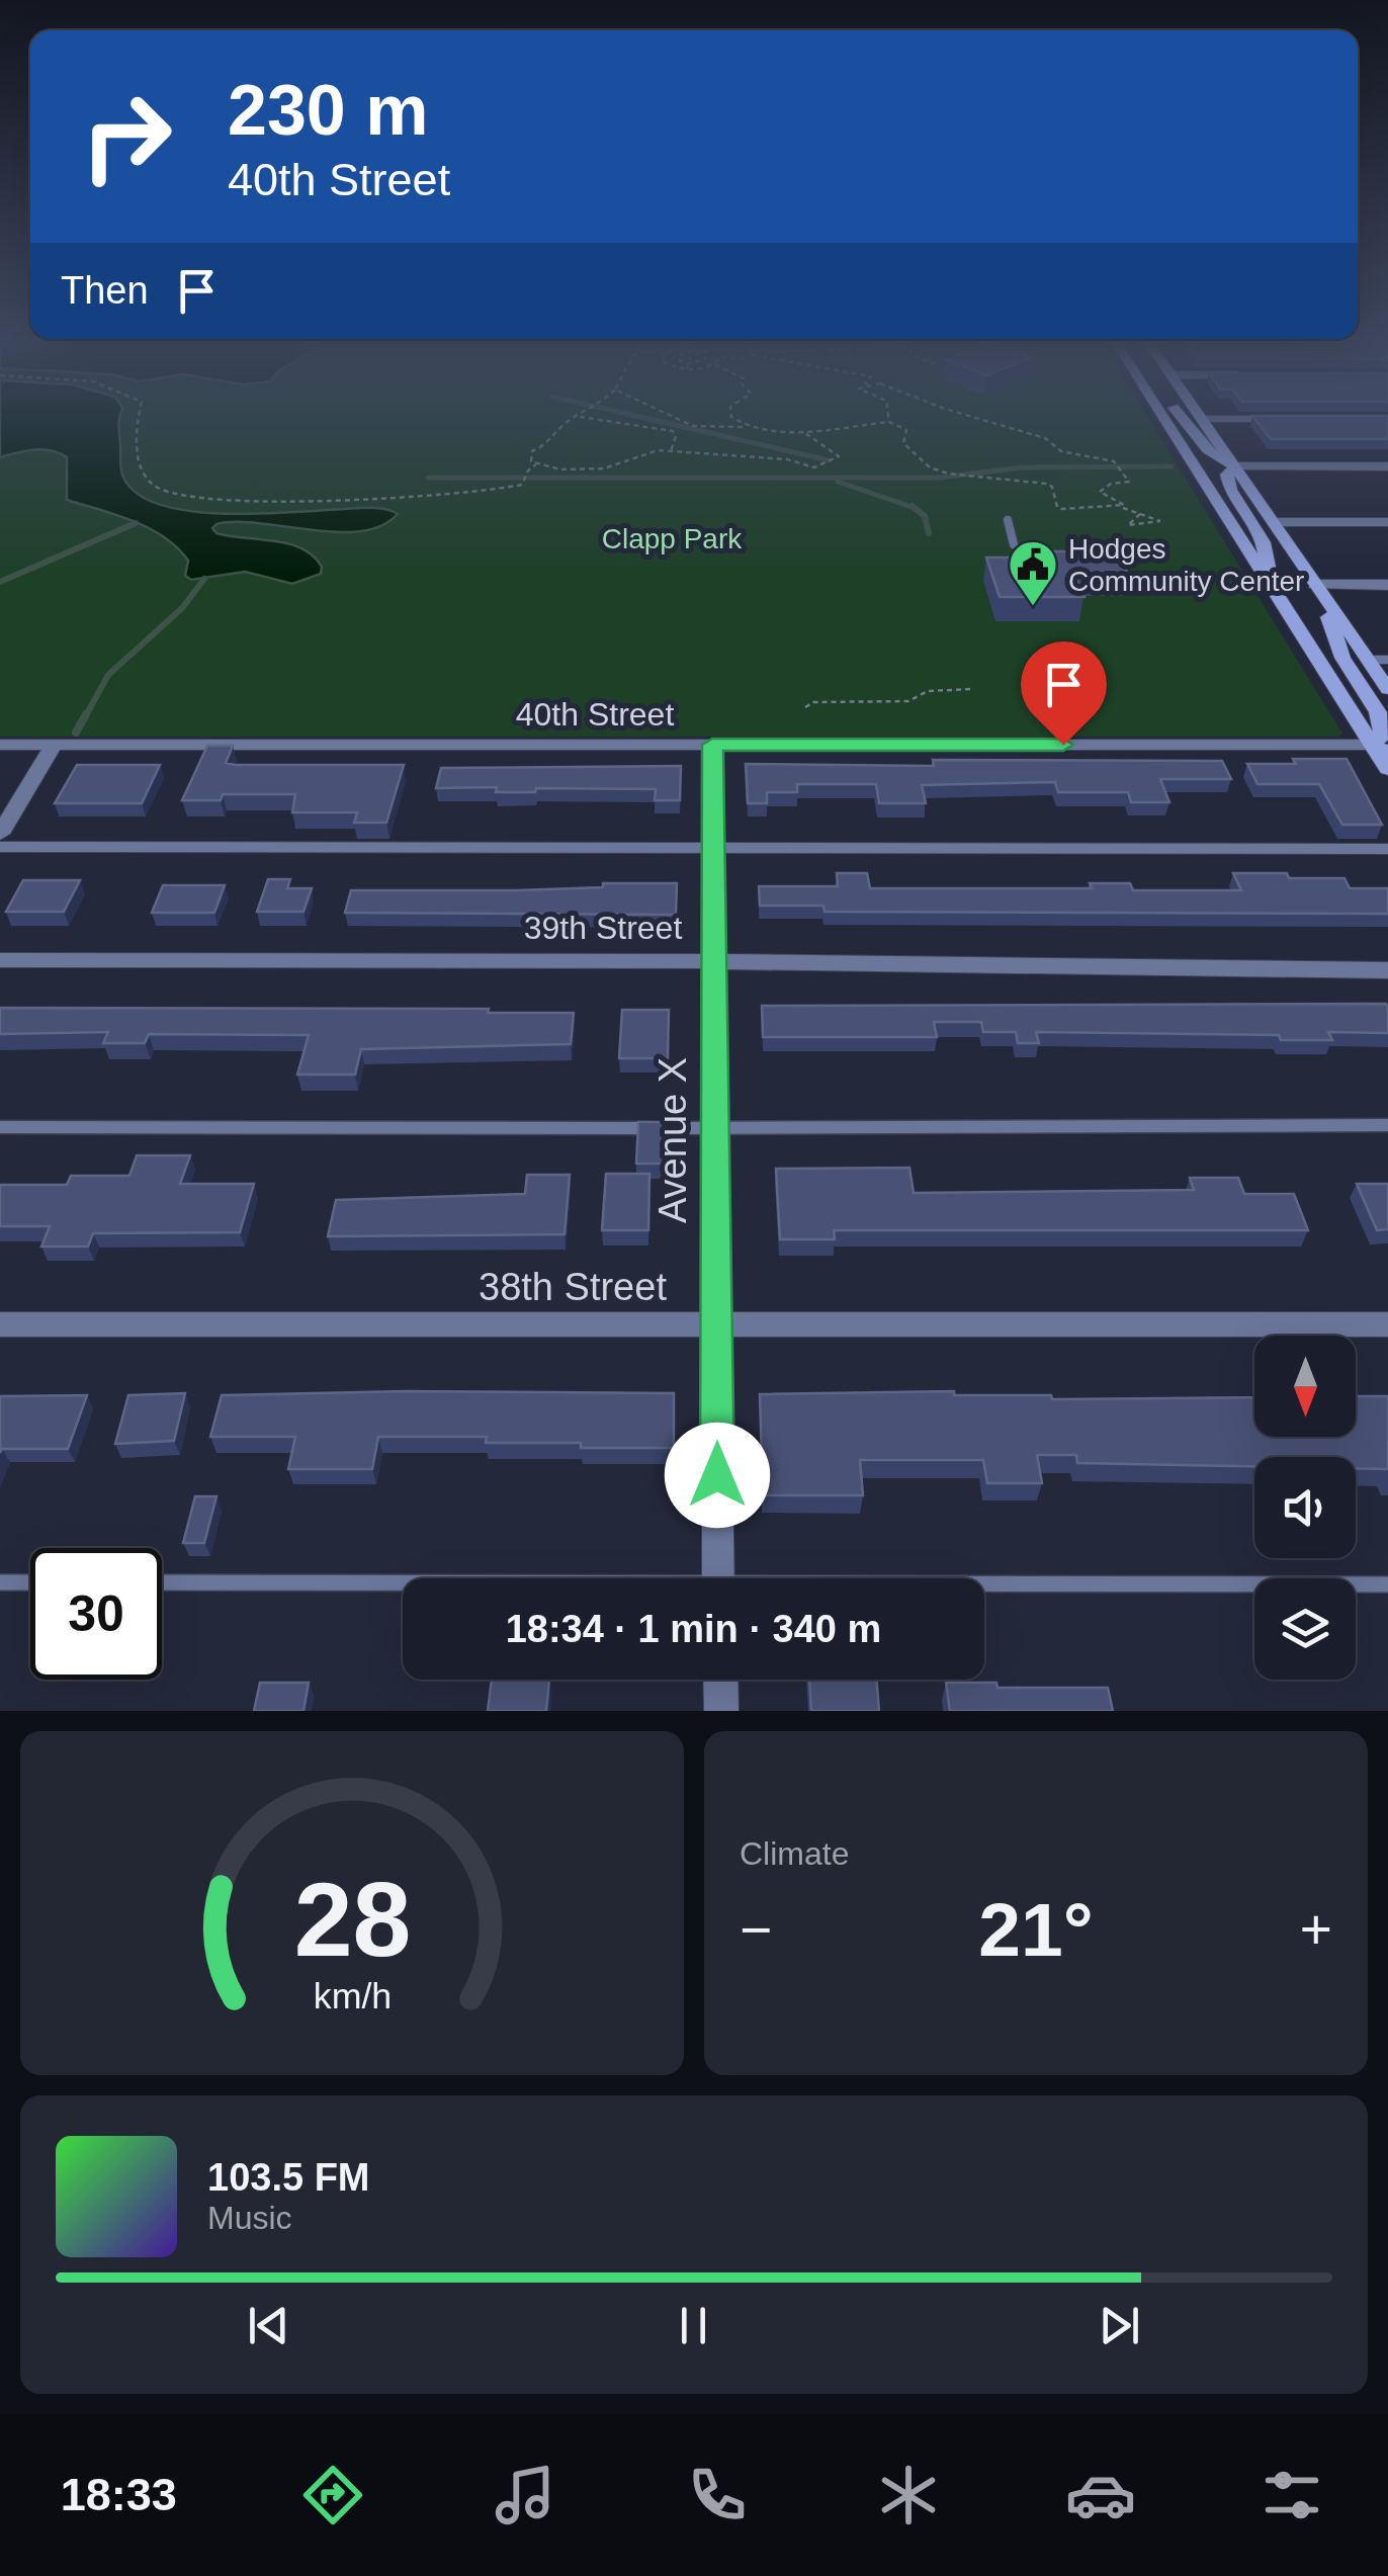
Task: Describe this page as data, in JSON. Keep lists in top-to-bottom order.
{
  "streets": {
    "street": [
      "40th Street",
      "39th Street",
      "Avenue X",
      "38th Street"
    ]
  },
  "crossings": [
    ["40th Street", "Avenue X"],
    ["39th Street", "Avenue X"],
    ["Avenue X", "38th Street"]
  ],
  "parks": ["Clapp Park"],
  "places": {
    "public building": ["Hodges Community Center"]
  },
  "north": "bottom",
  "page": {
    "turn": ["230 m", "40th Street"],
    "then": "Then",
    "limit": "30",
    "trip": "18:34 · 1 min · 340 m",
    "tile": "Climate",
    "heat": ["−", "21°", "+"],
    "song": ["103.5 FM", "Music"],
    "tabs": "18:33",
    "gauge": ["28", "km/h"]
  }
}
